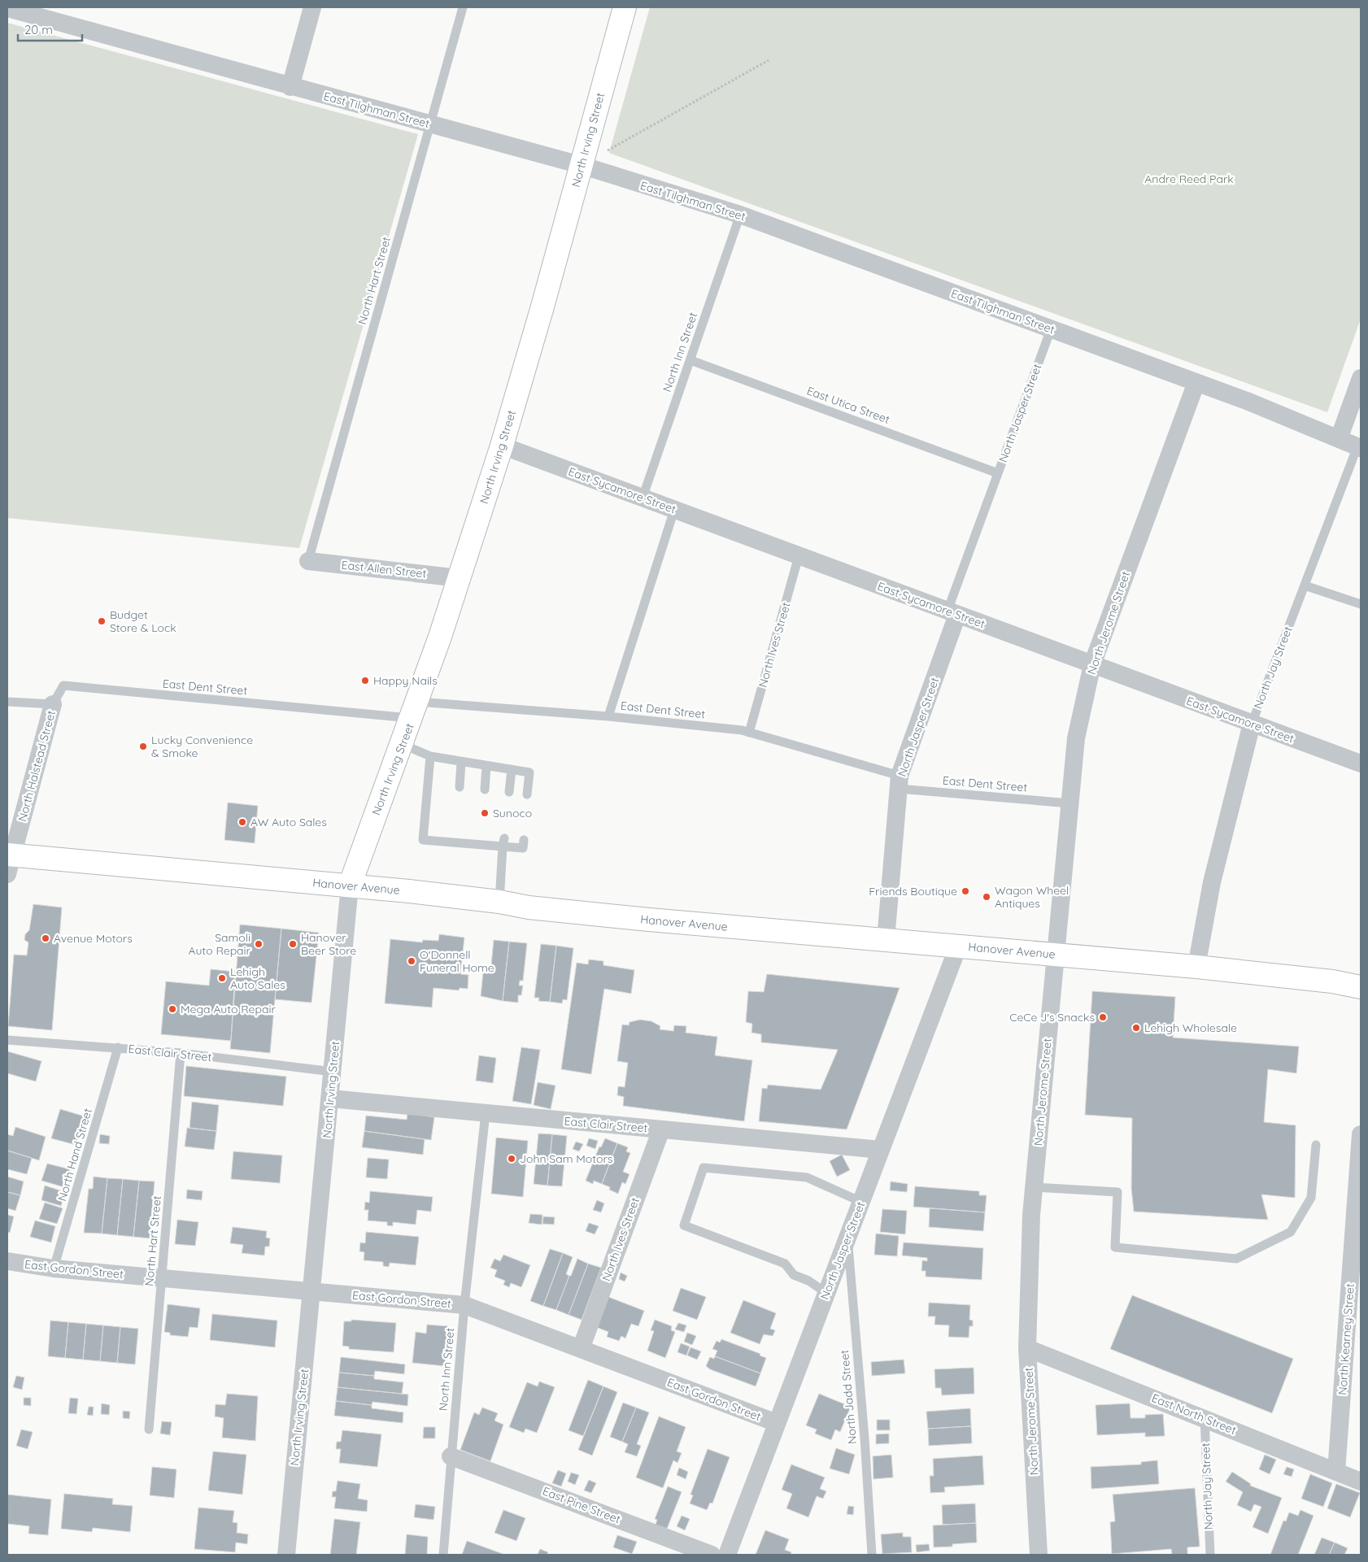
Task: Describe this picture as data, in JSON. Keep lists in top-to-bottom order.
{
  "streets": {
    "main road": ["North Irving Street", "Hanover Avenue"],
    "street": [
      "East Tilghman Street",
      "North Jasper Street",
      "East Sycamore Street",
      "East Allen Street",
      "North Jerome Street",
      "North Ives Street",
      "North Jay Street",
      "North Halstead Street",
      "East Clair Street",
      "East Gordon Street",
      "North Kearney Street",
      "East North Street",
      "East Pine Street"
    ],
    "lane": [
      "North Hart Street",
      "North Inn Street",
      "East Utica Street",
      "East Dent Street",
      "North Hand Street",
      "North Jadd Street"
    ]
  },
  "crossings": [
    ["East Tilghman Street", "North Irving Street"],
    ["East Tilghman Street", "North Hart Street"],
    ["East Tilghman Street", "North Inn Street"],
    ["East Tilghman Street", "North Jasper Street"],
    ["East Tilghman Street", "North Jerome Street"],
    ["East Tilghman Street", "North Jay Street"],
    ["North Irving Street", "East Sycamore Street"],
    ["North Irving Street", "East Allen Street"],
    ["North Irving Street", "East Dent Street"],
    ["North Irving Street", "Hanover Avenue"],
    ["North Irving Street", "East Clair Street"],
    ["North Irving Street", "East Gordon Street"],
    ["North Hart Street", "East Allen Street"],
    ["North Hart Street", "East Clair Street"],
    ["North Hart Street", "East Gordon Street"],
    ["North Inn Street", "East Utica Street"],
    ["North Inn Street", "East Sycamore Street"],
    ["North Inn Street", "East Clair Street"],
    ["North Inn Street", "East Gordon Street"],
    ["North Inn Street", "East Pine Street"],
    ["East Utica Street", "North Jasper Street"],
    ["North Jasper Street", "East Sycamore Street"],
    ["North Jasper Street", "East Dent Street"],
    ["North Jasper Street", "Hanover Avenue"],
    ["North Jasper Street", "East Clair Street"],
    ["North Jasper Street", "East Gordon Street"],
    ["North Jasper Street", "North Jadd Street"],
    ["East Sycamore Street", "North Jerome Street"],
    ["East Sycamore Street", "North Ives Street"],
    ["East Sycamore Street", "North Jay Street"],
    ["North Jerome Street", "East Dent Street"],
    ["North Jerome Street", "Hanover Avenue"],
    ["North Jerome Street", "East North Street"],
    ["North Ives Street", "East Dent Street"],
    ["North Ives Street", "East Clair Street"],
    ["North Ives Street", "East Gordon Street"],
    ["North Jay Street", "Hanover Avenue"],
    ["North Jay Street", "East North Street"],
    ["East Dent Street", "North Halstead Street"],
    ["North Halstead Street", "Hanover Avenue"],
    ["East Clair Street", "North Hand Street"],
    ["North Hand Street", "East Gordon Street"],
    ["North Kearney Street", "East North Street"]
  ],
  "parks": ["Andre Reed Park"],
  "places": [
    "Budget Store & Lock",
    "Happy Nails",
    "Lucky Convenience & Smoke",
    "Sunoco",
    "AW Auto Sales",
    "Friends Boutique",
    "Wagon Wheel Antiques",
    "Avenue Motors",
    "Samoli Auto Repair",
    "Hanover Beer Store",
    "O'Donnell Funeral Home",
    "Lehigh Auto Sales",
    "Mega Auto Repair",
    "CeCe J's Snacks",
    "Lehigh Wholesale",
    "John Sam Motors"
  ],
  "scale_bar": "20 m"
}
